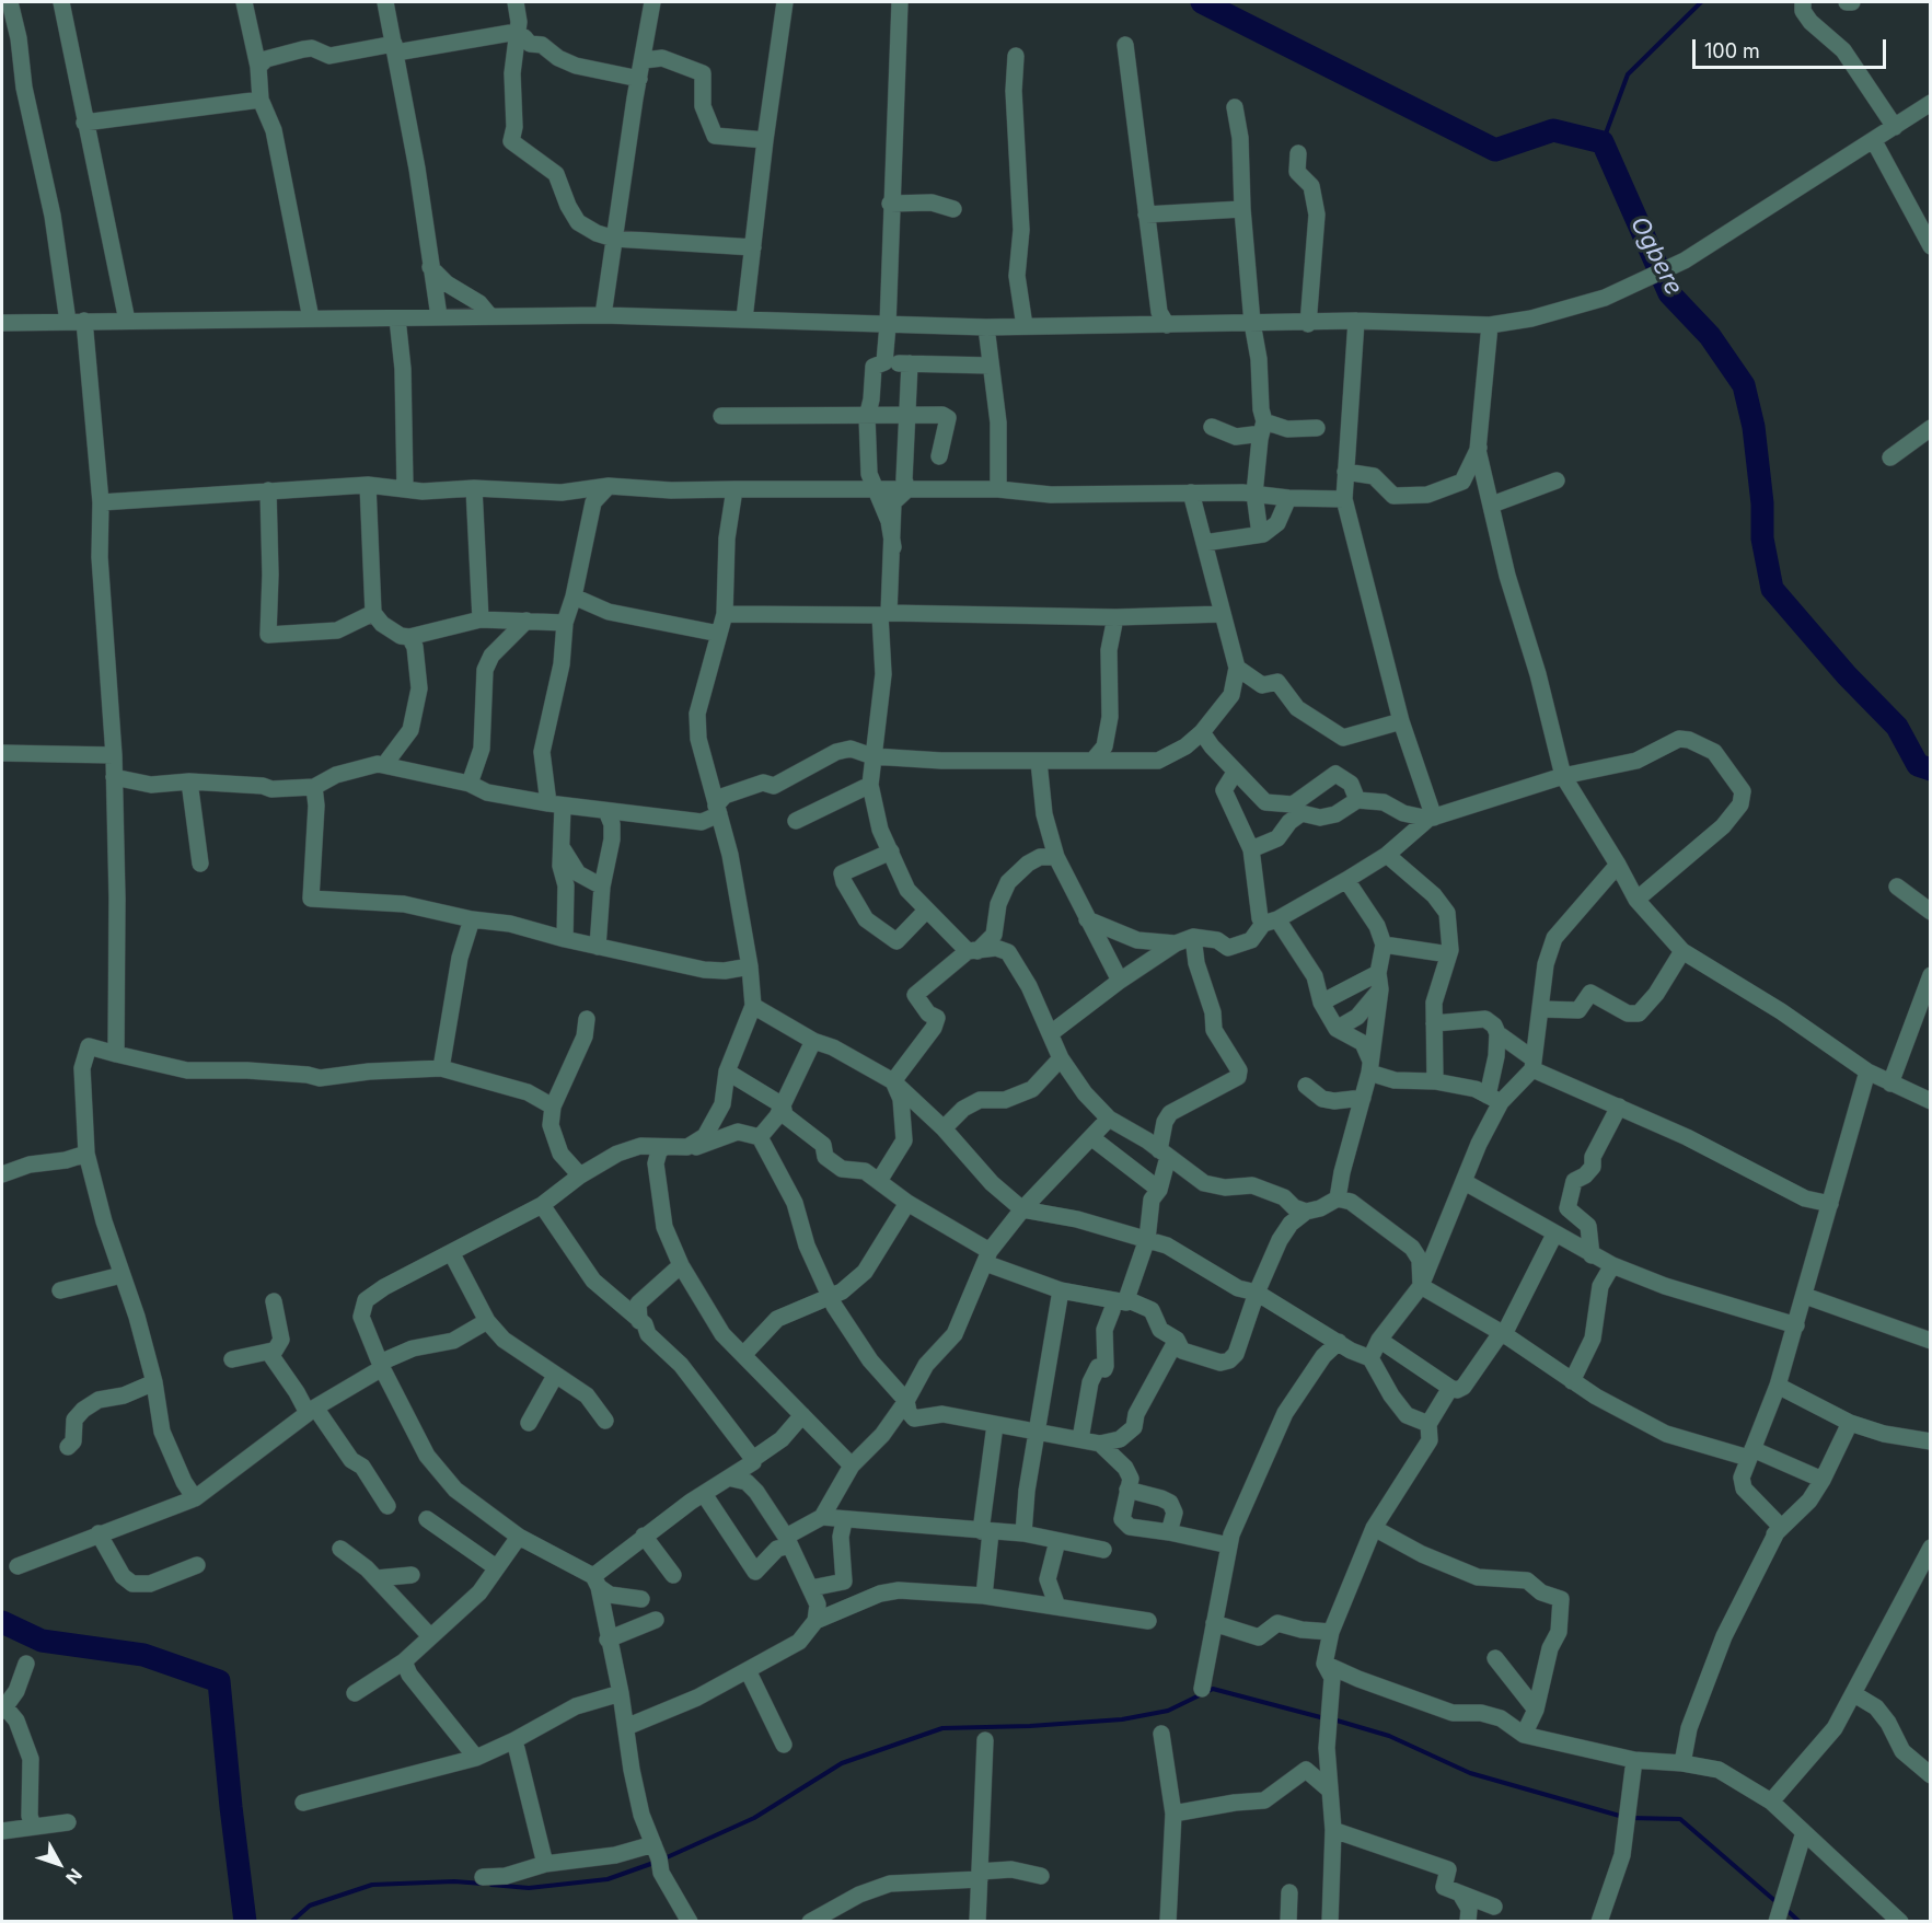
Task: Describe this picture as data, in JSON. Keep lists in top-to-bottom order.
{
  "water": ["Ogbere"],
  "scale_bar": "100 m",
  "north": "bottom right"
}
